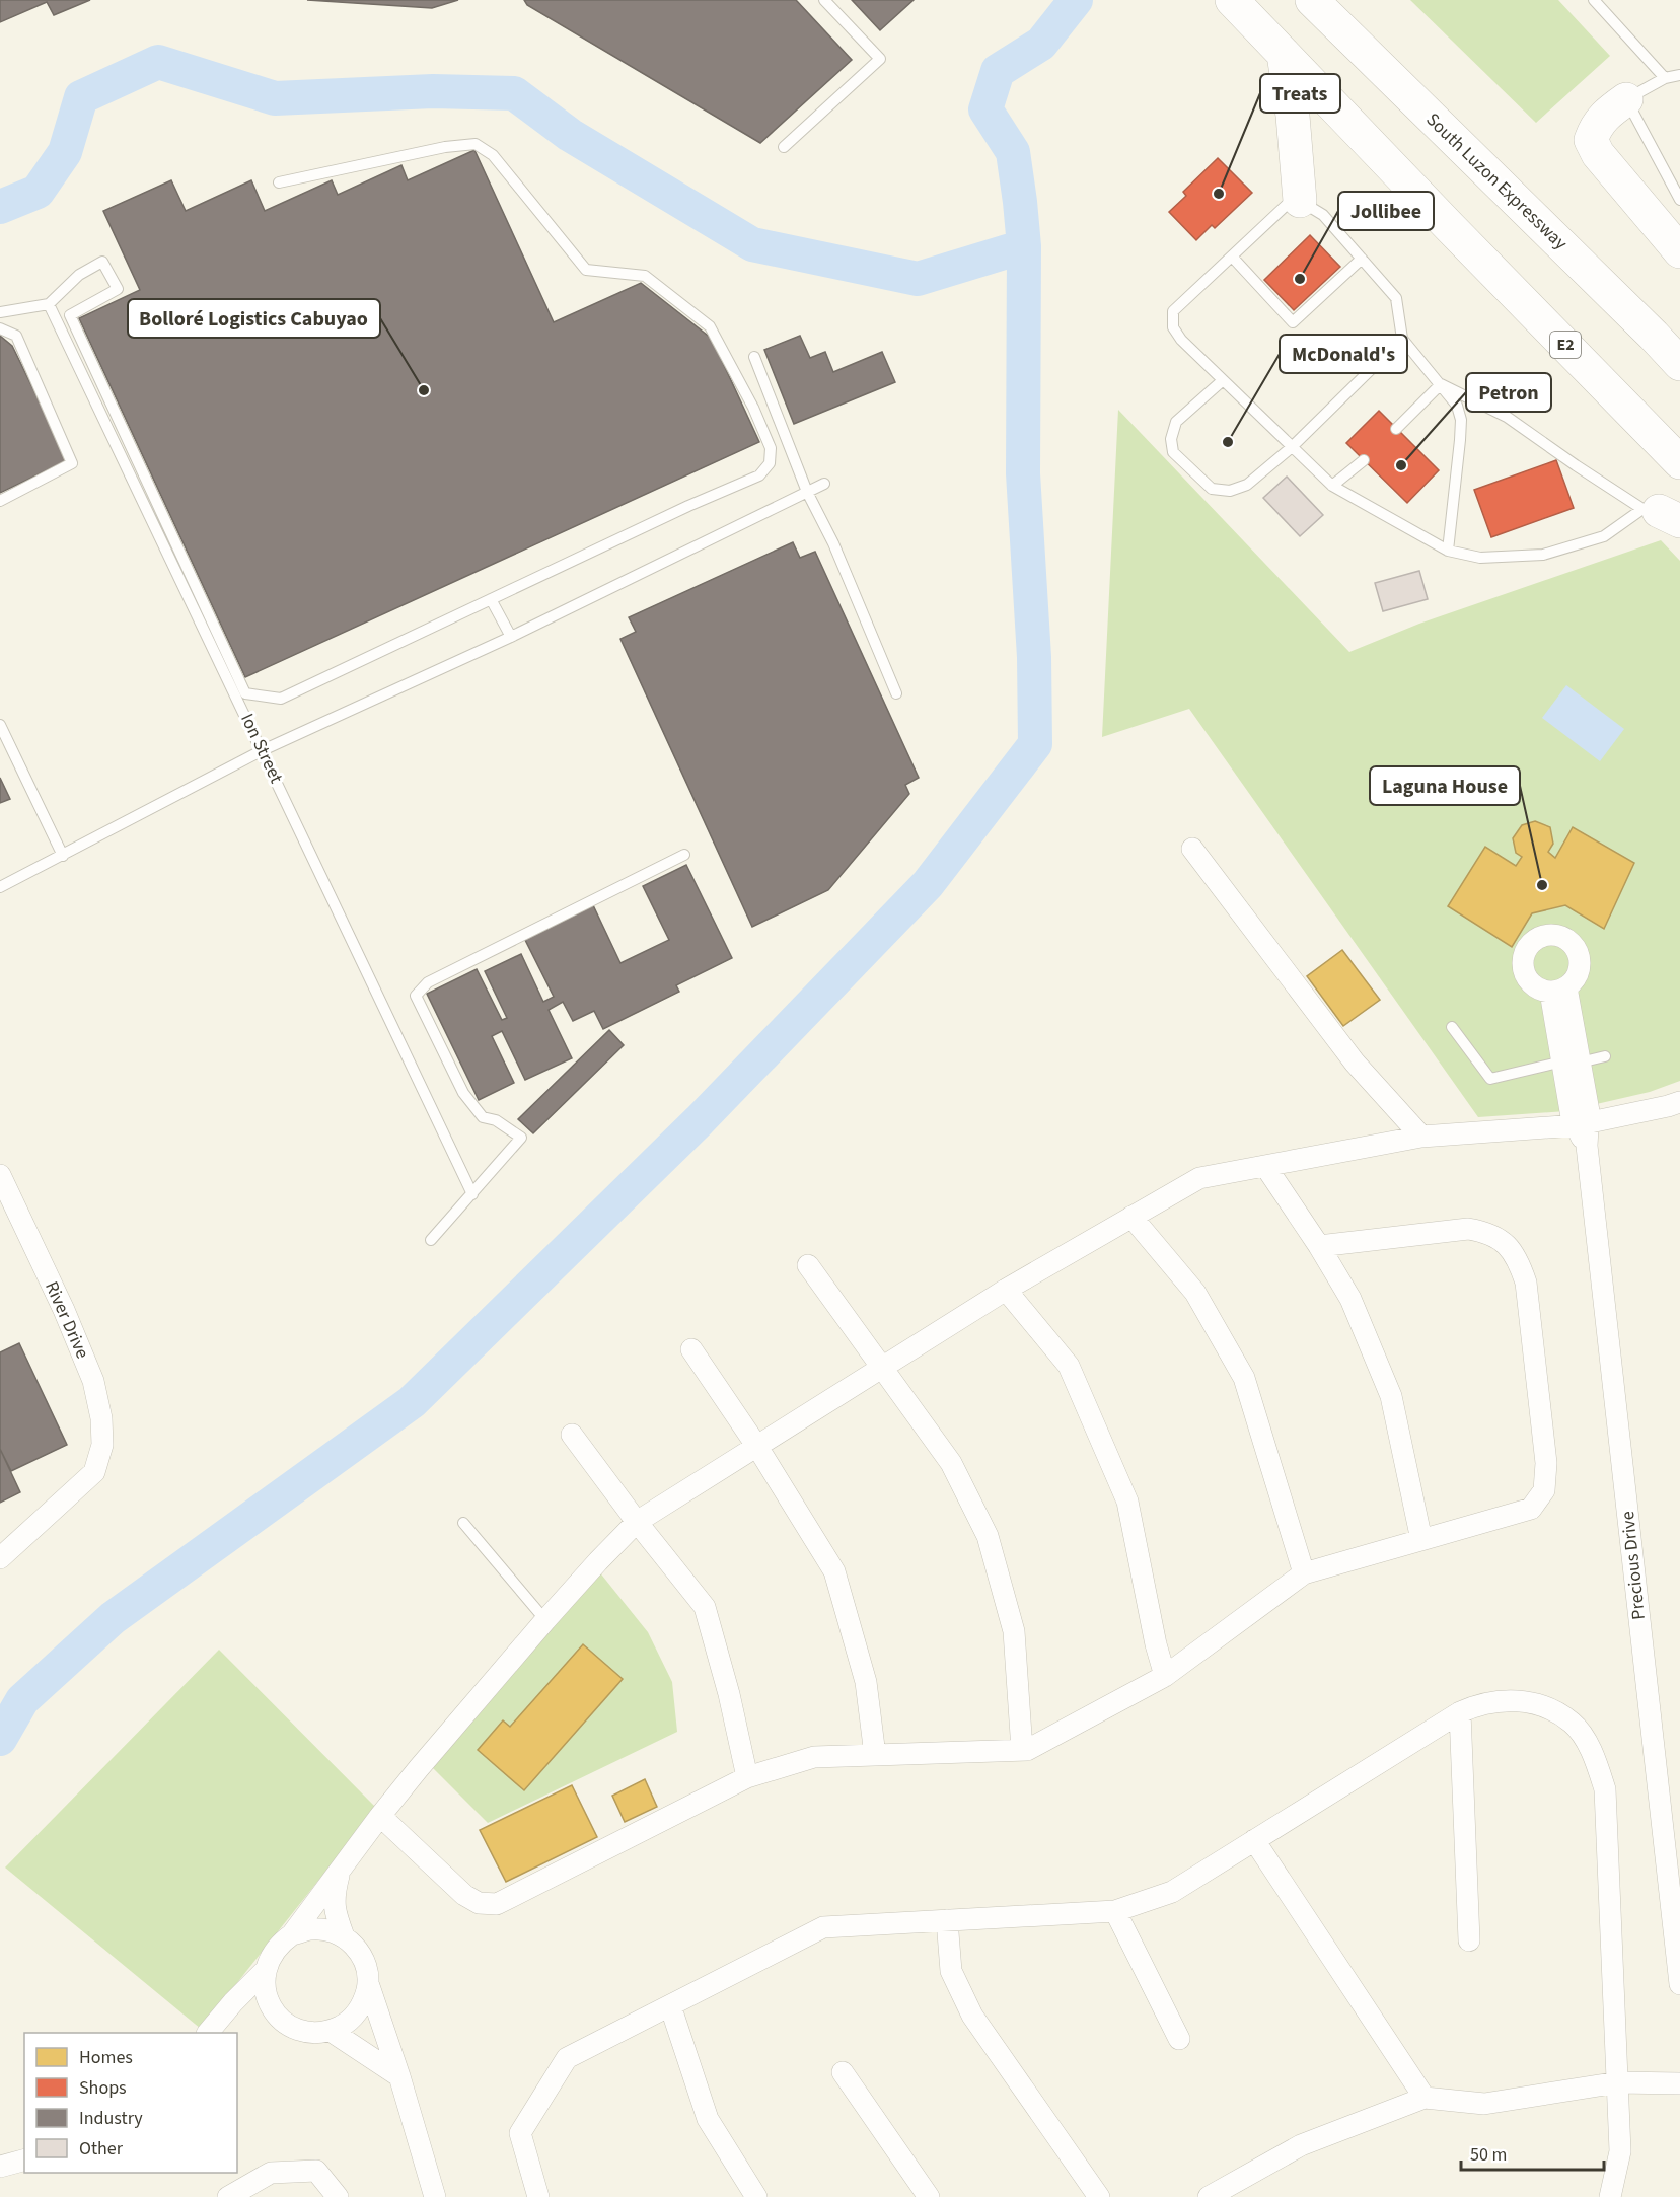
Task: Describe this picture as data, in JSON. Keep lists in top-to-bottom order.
{
  "streets": {
    "highway": ["South Luzon Expressway", "E2"],
    "street": ["River Drive", "Precious Drive"],
    "lane": ["Ion Street"]
  },
  "places": [
    "Treats",
    "Jollibee",
    "Bolloré Logistics Cabuyao",
    "McDonald's",
    "Petron",
    "Laguna House"
  ],
  "legend": [
    "Homes",
    "Shops",
    "Industry",
    "Other"
  ],
  "scale_bar": "50 m"
}
